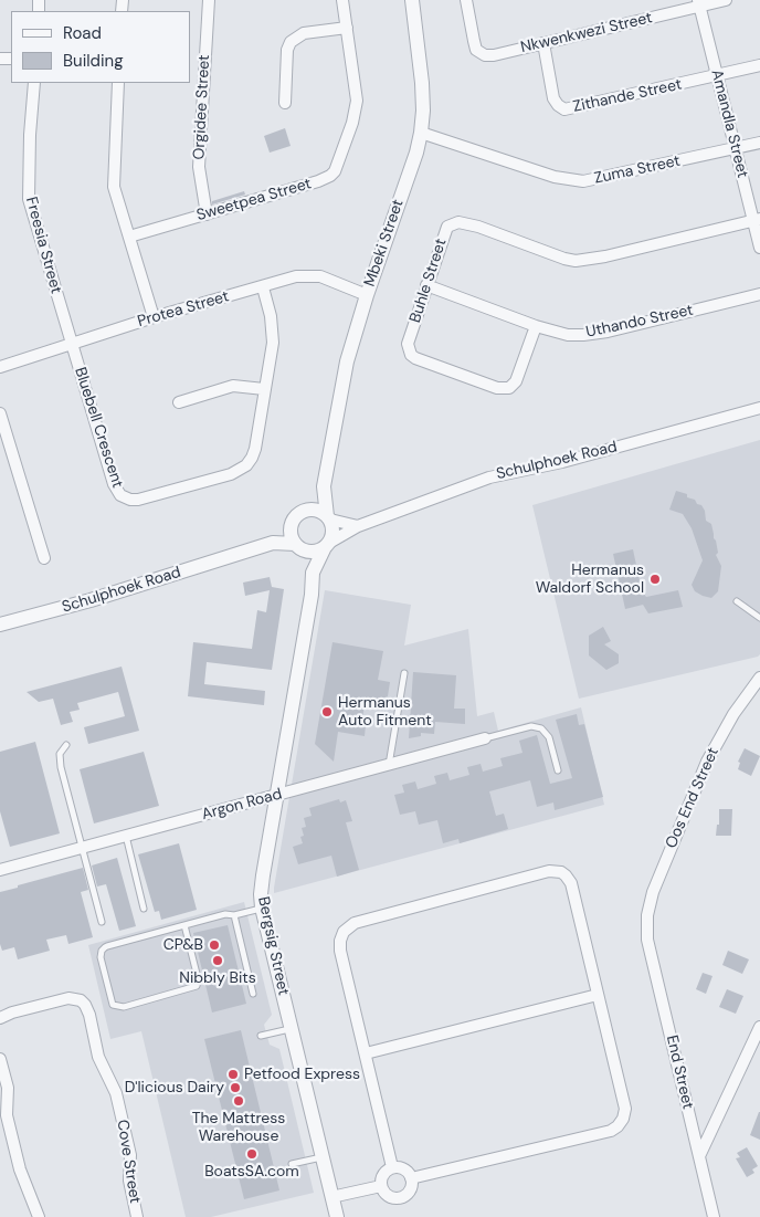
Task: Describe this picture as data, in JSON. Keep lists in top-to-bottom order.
{
  "streets": {
    "street": [
      "Nkwenkwezi Street",
      "Zithande Street",
      "Orgidee Street",
      "Amandla Street",
      "Zuma Street",
      "Sweetpea Street",
      "Mbeki Street",
      "Freesia Street",
      "Buhle Street",
      "Protea Street",
      "Uthando Street",
      "Bluebell Crescent",
      "Schulphoek Road",
      "Oos End Street",
      "Argon Road",
      "Bergsig Street",
      "End Street",
      "Cove Street"
    ]
  },
  "crossings": [
    ["Nkwenkwezi Street", "Zithande Street"],
    ["Nkwenkwezi Street", "Amandla Street"],
    ["Zithande Street", "Amandla Street"],
    ["Orgidee Street", "Sweetpea Street"],
    ["Amandla Street", "Zuma Street"],
    ["Amandla Street", "Buhle Street"],
    ["Zuma Street", "Mbeki Street"],
    ["Mbeki Street", "Protea Street"],
    ["Mbeki Street", "Schulphoek Road"],
    ["Mbeki Street", "Bergsig Street"],
    ["Freesia Street", "Protea Street"],
    ["Freesia Street", "Bluebell Crescent"],
    ["Buhle Street", "Uthando Street"],
    ["Protea Street", "Bluebell Crescent"],
    ["Schulphoek Road", "Bergsig Street"],
    ["Oos End Street", "End Street"],
    ["Argon Road", "Bergsig Street"]
  ],
  "places": [
    "Hermanus Waldorf School",
    "Hermanus Auto Fitment",
    "CP&B",
    "Nibbly Bits",
    "Petfood Express",
    "D'licious Dairy",
    "The Mattress Warehouse",
    "BoatsSA.com"
  ],
  "legend": ["Road", "Building"]
}
